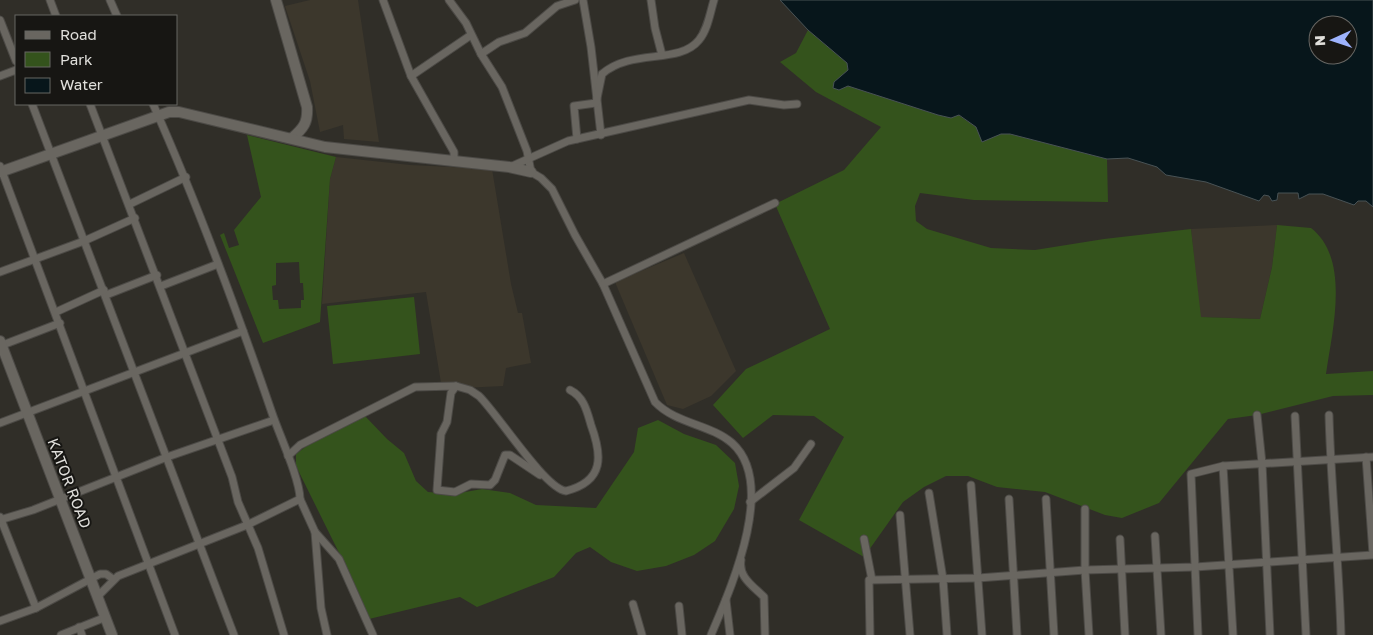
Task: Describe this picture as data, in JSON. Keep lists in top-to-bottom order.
{
  "streets": {
    "street": ["KATOR ROAD"]
  },
  "legend": ["Road", "Park", "Water"],
  "north": "left"
}
